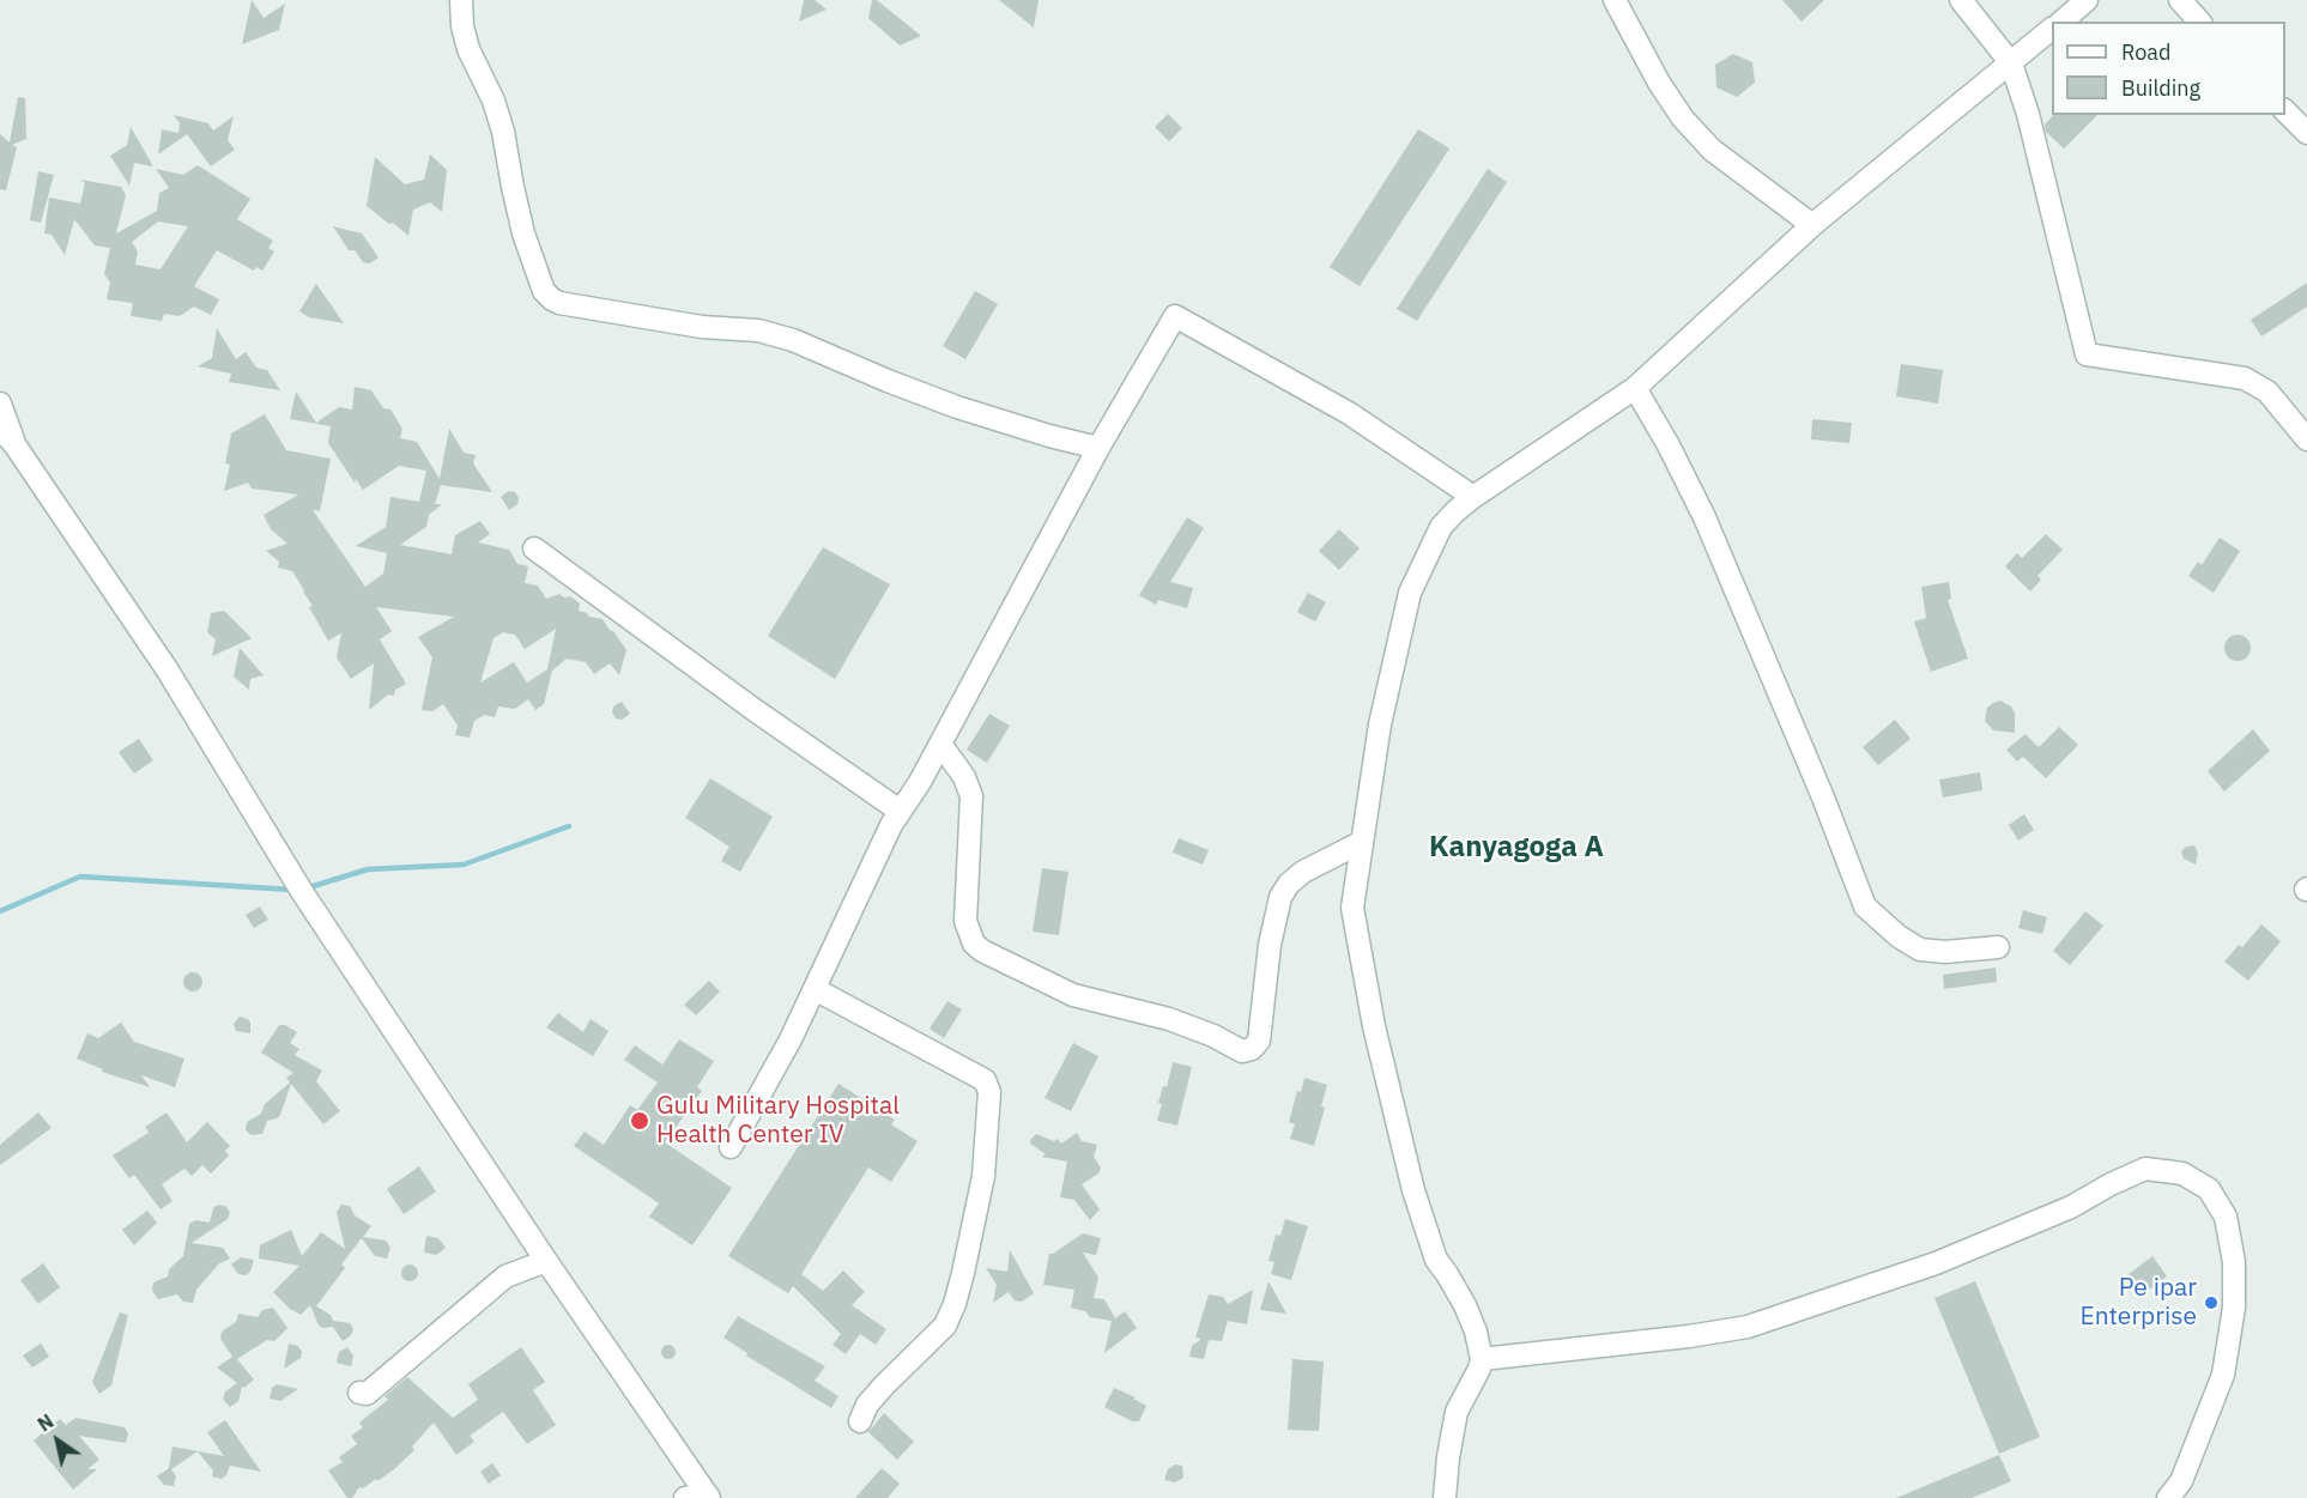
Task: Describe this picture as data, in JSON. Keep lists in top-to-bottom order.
{
  "districts": ["Kanyagoga A"],
  "places": ["Gulu Military Hospital Health Center IV", "Pe ipar Enterprise"],
  "legend": ["Road", "Building"],
  "north": "top left"
}
